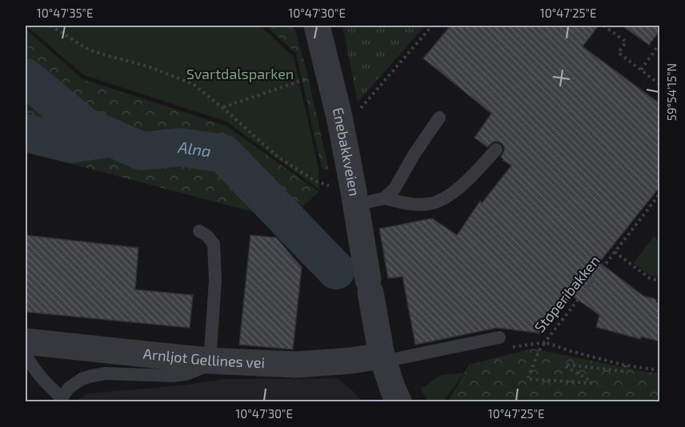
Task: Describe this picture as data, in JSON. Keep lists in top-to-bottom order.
{
  "streets": {
    "street": ["Enebakkveien", "Arnljot Gellines vei"],
    "path": ["Støperibakken"]
  },
  "crossings": [
    ["Enebakkveien", "Arnljot Gellines vei"]
  ],
  "water": ["Alna"],
  "parks": ["Svartdalsparken"],
  "coordinates": [
    "10°47'35\"E",
    "10°47'30\"E",
    "10°47'25\"E",
    "59°54'15\"N"
  ]
}
